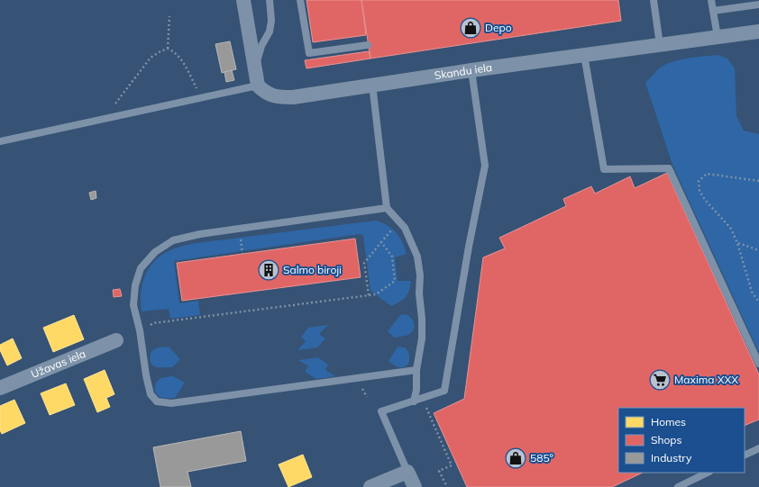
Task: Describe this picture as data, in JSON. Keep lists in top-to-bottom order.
{
  "streets": {
    "street": ["Skandu iela", "Užavas iela"]
  },
  "places": {
    "shop": ["Depo", "585°"],
    "building": ["Salmo biroji"],
    "supermarket": ["Maxima XXX"]
  },
  "legend": ["Homes", "Shops", "Industry"]
}
